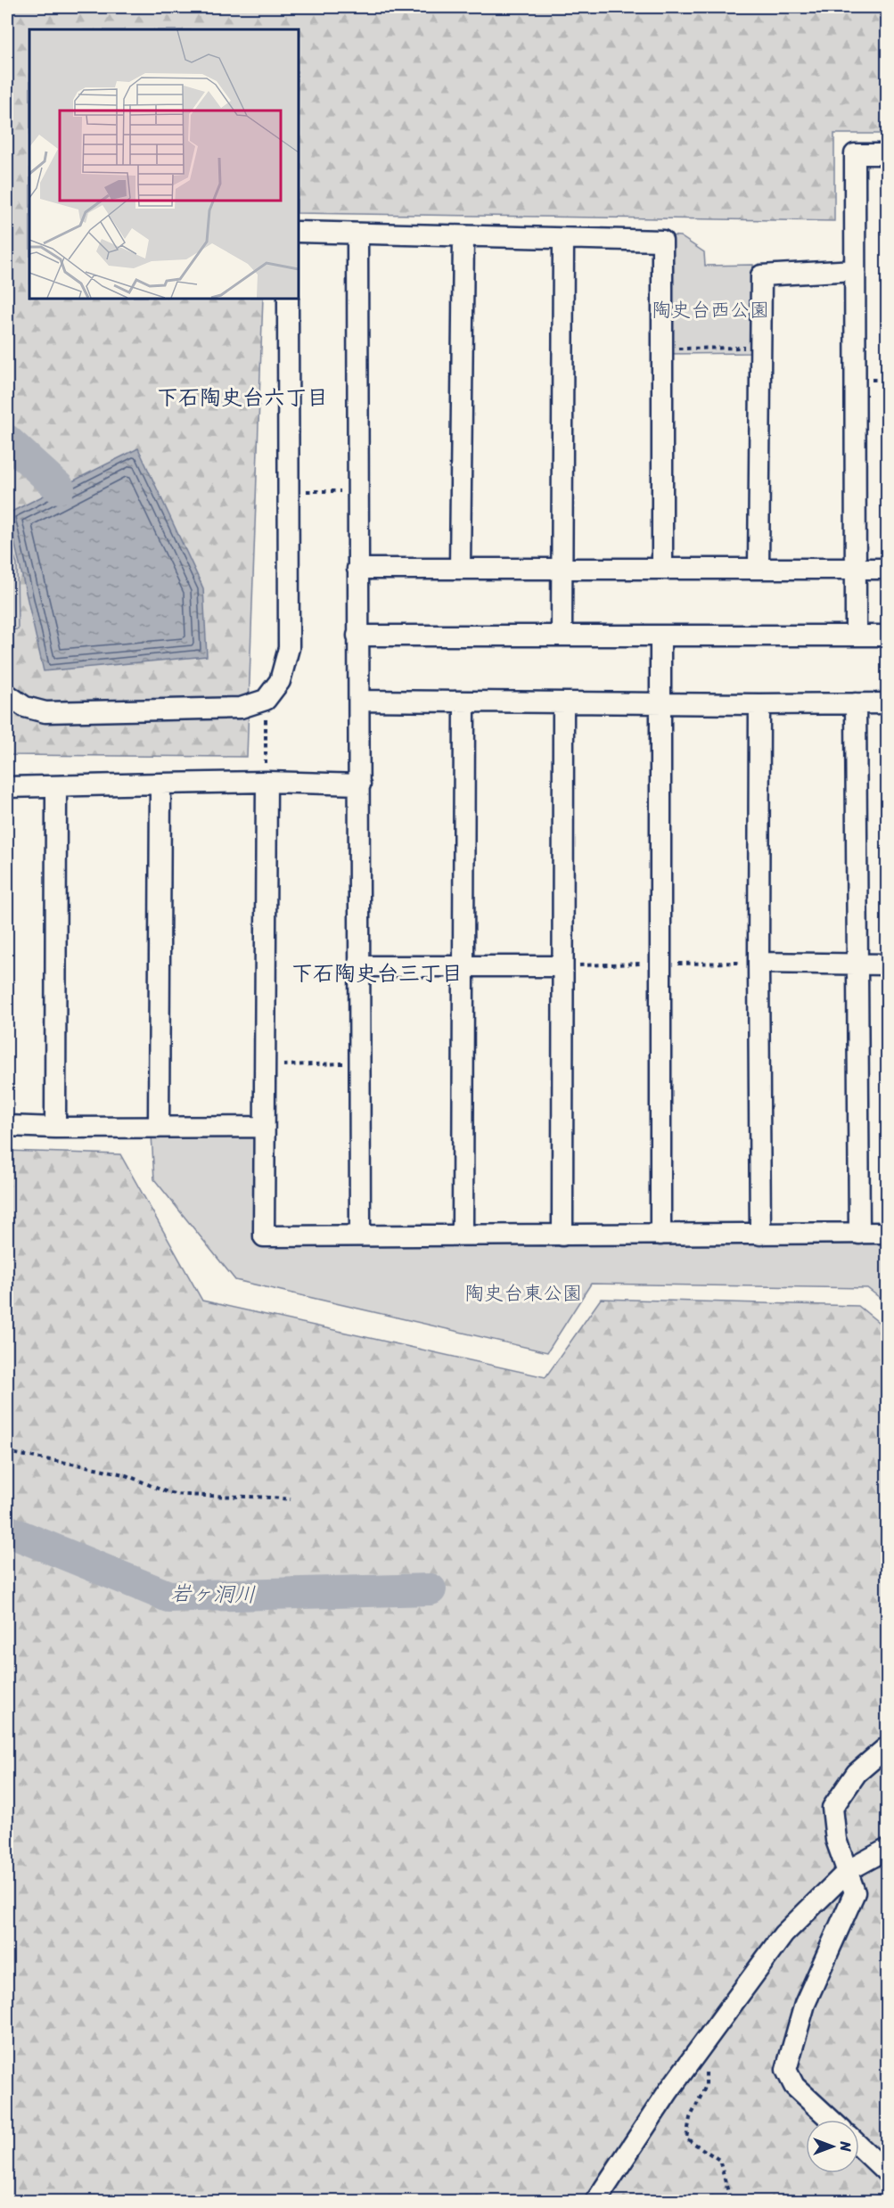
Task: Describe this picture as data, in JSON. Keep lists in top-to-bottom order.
{
  "districts": ["下石陶史台六丁目", "下石陶史台三丁目"],
  "water": ["岩ヶ洞川"],
  "parks": ["陶史台西公園", "陶史台東公園"],
  "north": "right"
}
